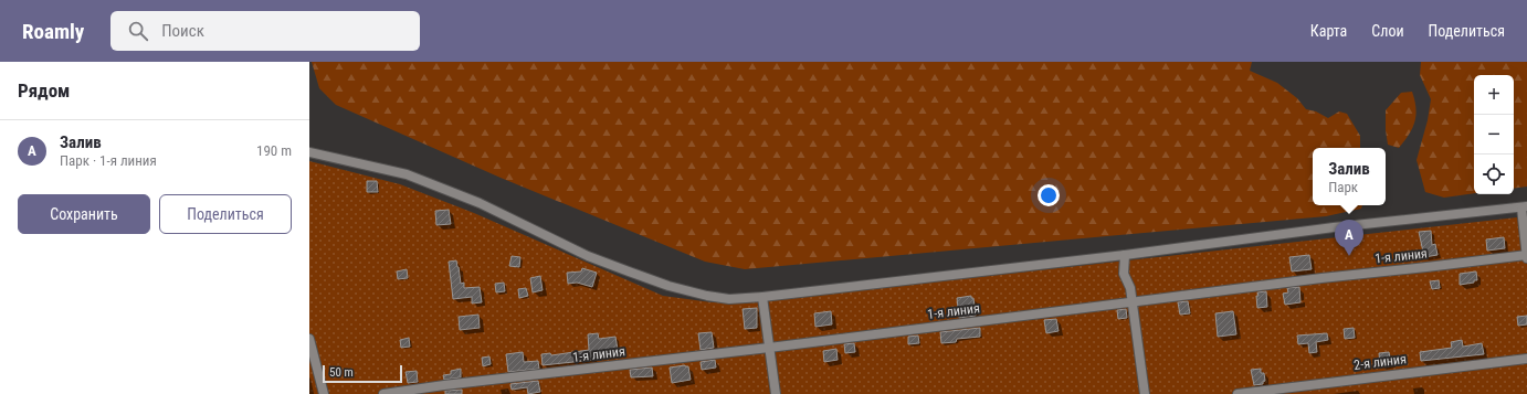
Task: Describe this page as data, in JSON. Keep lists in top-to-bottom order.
{
  "streets": {
    "street": ["1-я линия", "2-я линия"]
  },
  "scale_bar": "50 m",
  "page": {
    "header": "Roamly",
    "search": "Поиск",
    "nav": ["Карта", "Слои", "Поделиться"],
    "heading": "Рядом",
    "map_buttons": ["+", "−"],
    "list": [
      {
        "mark": "A",
        "name": "Залив",
        "note": "Парк · 1-я линия",
        "value": "190 m"
      }
    ],
    "popup": ["Залив", "Парк"],
    "buttons": ["Сохранить", "Поделиться"],
    "pins": "A",
    "scale": "50 m"
  }
}
